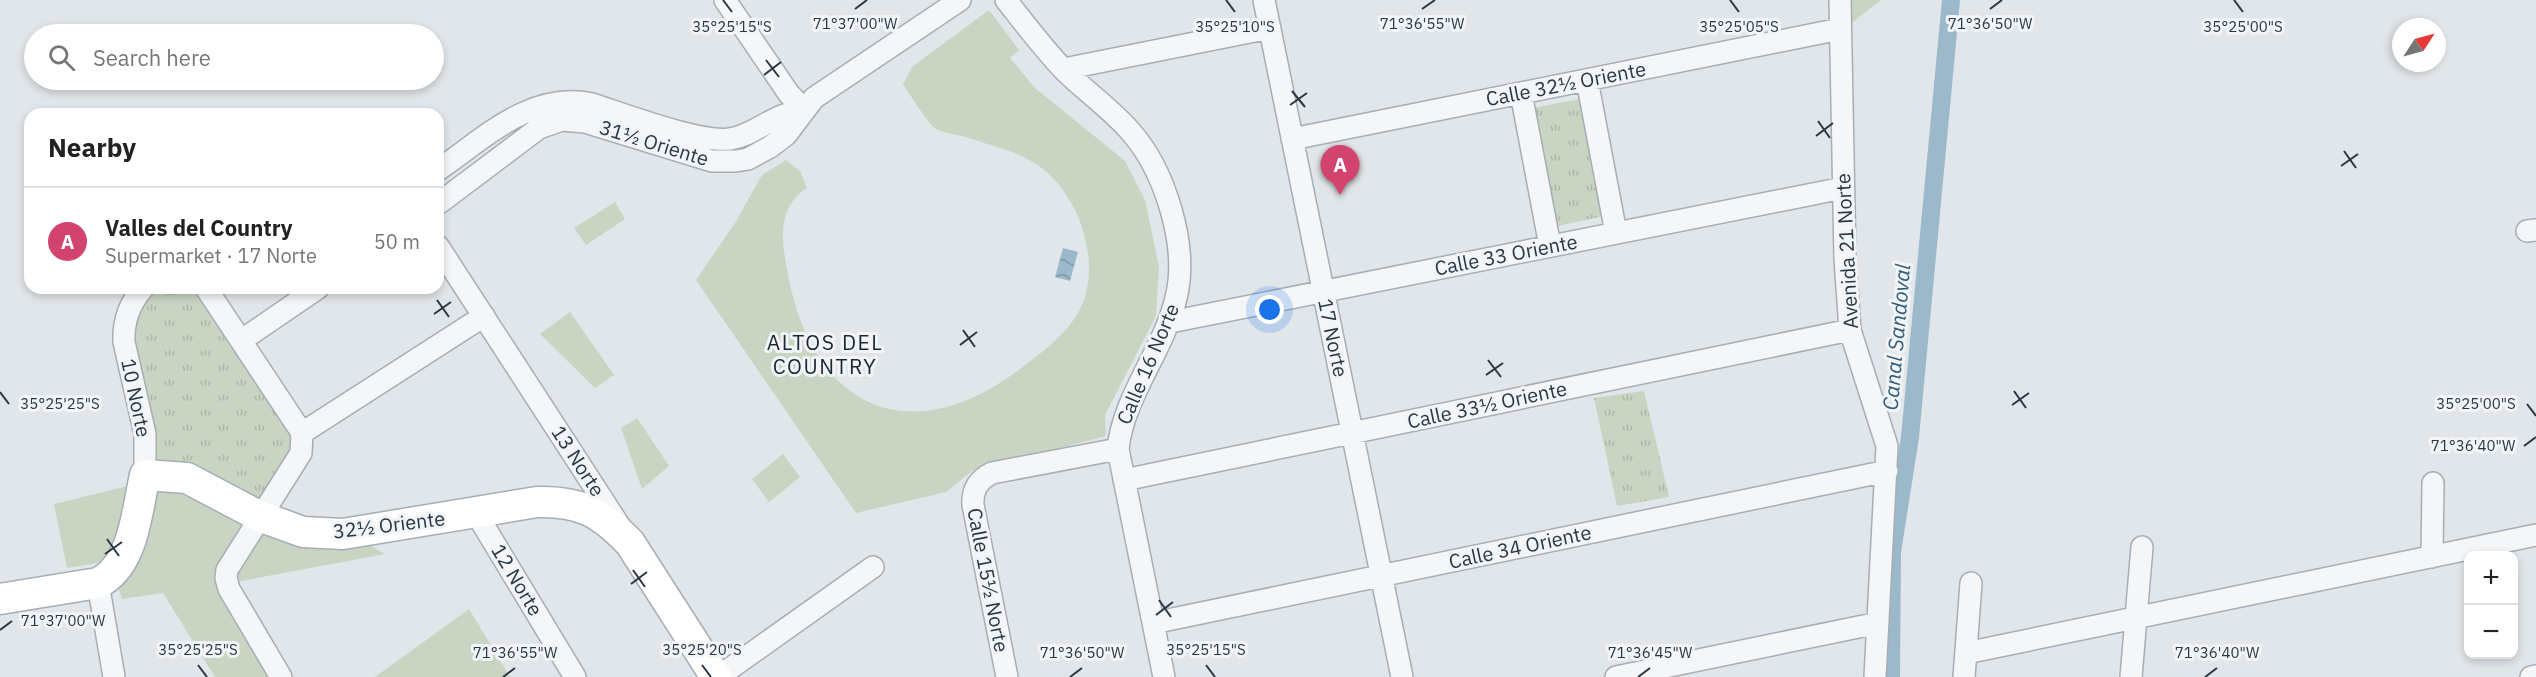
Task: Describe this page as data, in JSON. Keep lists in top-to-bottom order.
{
  "streets": {
    "street": [
      "Calle 32½ Oriente",
      "31½ Oriente",
      "Avenida 21 Norte",
      "Calle 33 Oriente",
      "17 Norte",
      "Calle 16 Norte",
      "10 Norte",
      "Calle 33½ Oriente",
      "13 Norte",
      "32½ Oriente",
      "Calle 34 Oriente",
      "12 Norte",
      "Calle 15½ Norte"
    ]
  },
  "crossings": [
    ["Calle 32½ Oriente", "Avenida 21 Norte"],
    ["Calle 32½ Oriente", "17 Norte"],
    ["Avenida 21 Norte", "Calle 33 Oriente"],
    ["Avenida 21 Norte", "Calle 33½ Oriente"],
    ["Avenida 21 Norte", "Calle 34 Oriente"],
    ["Calle 33 Oriente", "17 Norte"],
    ["Calle 33 Oriente", "Calle 16 Norte"],
    ["17 Norte", "Calle 33½ Oriente"],
    ["17 Norte", "Calle 34 Oriente"],
    ["Calle 16 Norte", "Calle 33½ Oriente"],
    ["Calle 16 Norte", "Calle 34 Oriente"],
    ["Calle 16 Norte", "Calle 15½ Norte"],
    ["10 Norte", "32½ Oriente"],
    ["13 Norte", "32½ Oriente"],
    ["32½ Oriente", "12 Norte"]
  ],
  "districts": ["ALTOS DEL COUNTRY"],
  "water": ["Canal Sandoval"],
  "north": "top right",
  "page": {
    "search": "Search here",
    "heading": "Nearby",
    "pins": "A",
    "list": [
      {
        "mark": "A",
        "name": "Valles del Country",
        "note": "Supermarket · 17 Norte",
        "value": "50 m"
      }
    ],
    "map_buttons": ["+", "−"]
  },
  "coordinates": [
    "71°37'00\"W",
    "71°36'55\"W",
    "71°36'50\"W",
    "35°25'15\"S",
    "35°25'10\"S",
    "35°25'05\"S",
    "35°25'00\"S",
    "35°25'25\"S",
    "71°36'40\"W",
    "35°25'20\"S",
    "71°36'45\"W"
  ]
}
